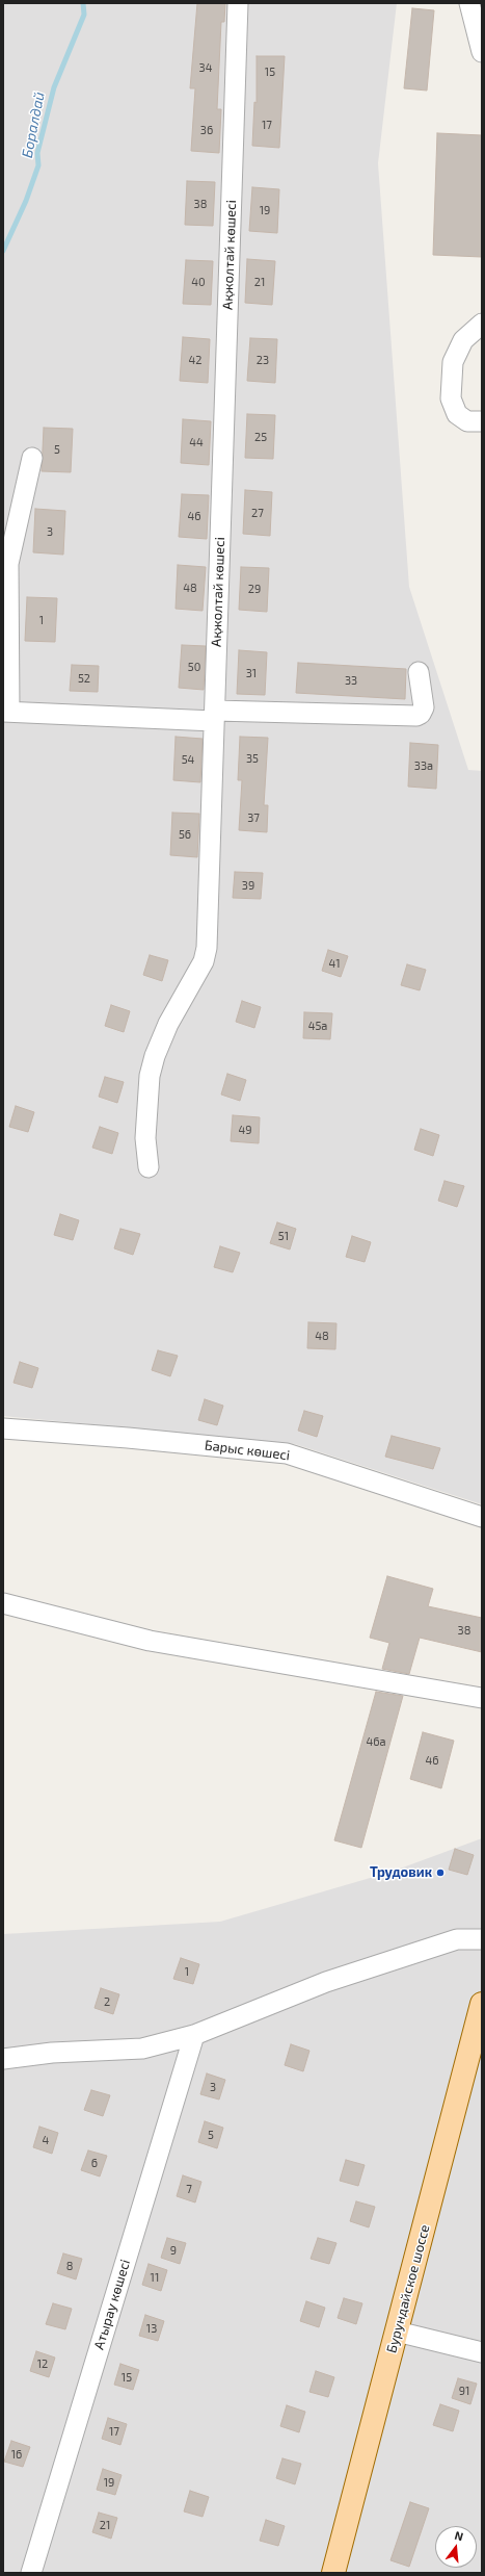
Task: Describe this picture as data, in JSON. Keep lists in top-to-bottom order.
{
  "streets": {
    "main road": ["Бурундайское шоссе"],
    "street": ["Ақжолтай көшесі", "Барыс көшесі", "Атырау көшесі"]
  },
  "water": ["Боралдай"],
  "places": ["Трудовик"],
  "house_numbers": [
    "34",
    "15",
    "17",
    "36",
    "38",
    "19",
    "40",
    "21",
    "42",
    "23",
    "25",
    "44",
    "5",
    "27",
    "46",
    "3",
    "48",
    "29",
    "1",
    "50",
    "31",
    "52",
    "33",
    "35",
    "54",
    "33а",
    "37",
    "56",
    "39",
    "41",
    "45а",
    "49",
    "51",
    "48",
    "38",
    "46а",
    "46",
    "1",
    "2",
    "3",
    "5",
    "4",
    "6",
    "7",
    "9",
    "8",
    "11",
    "13",
    "12",
    "15",
    "91",
    "17",
    "16",
    "19",
    "21"
  ],
  "north": "top"
}
